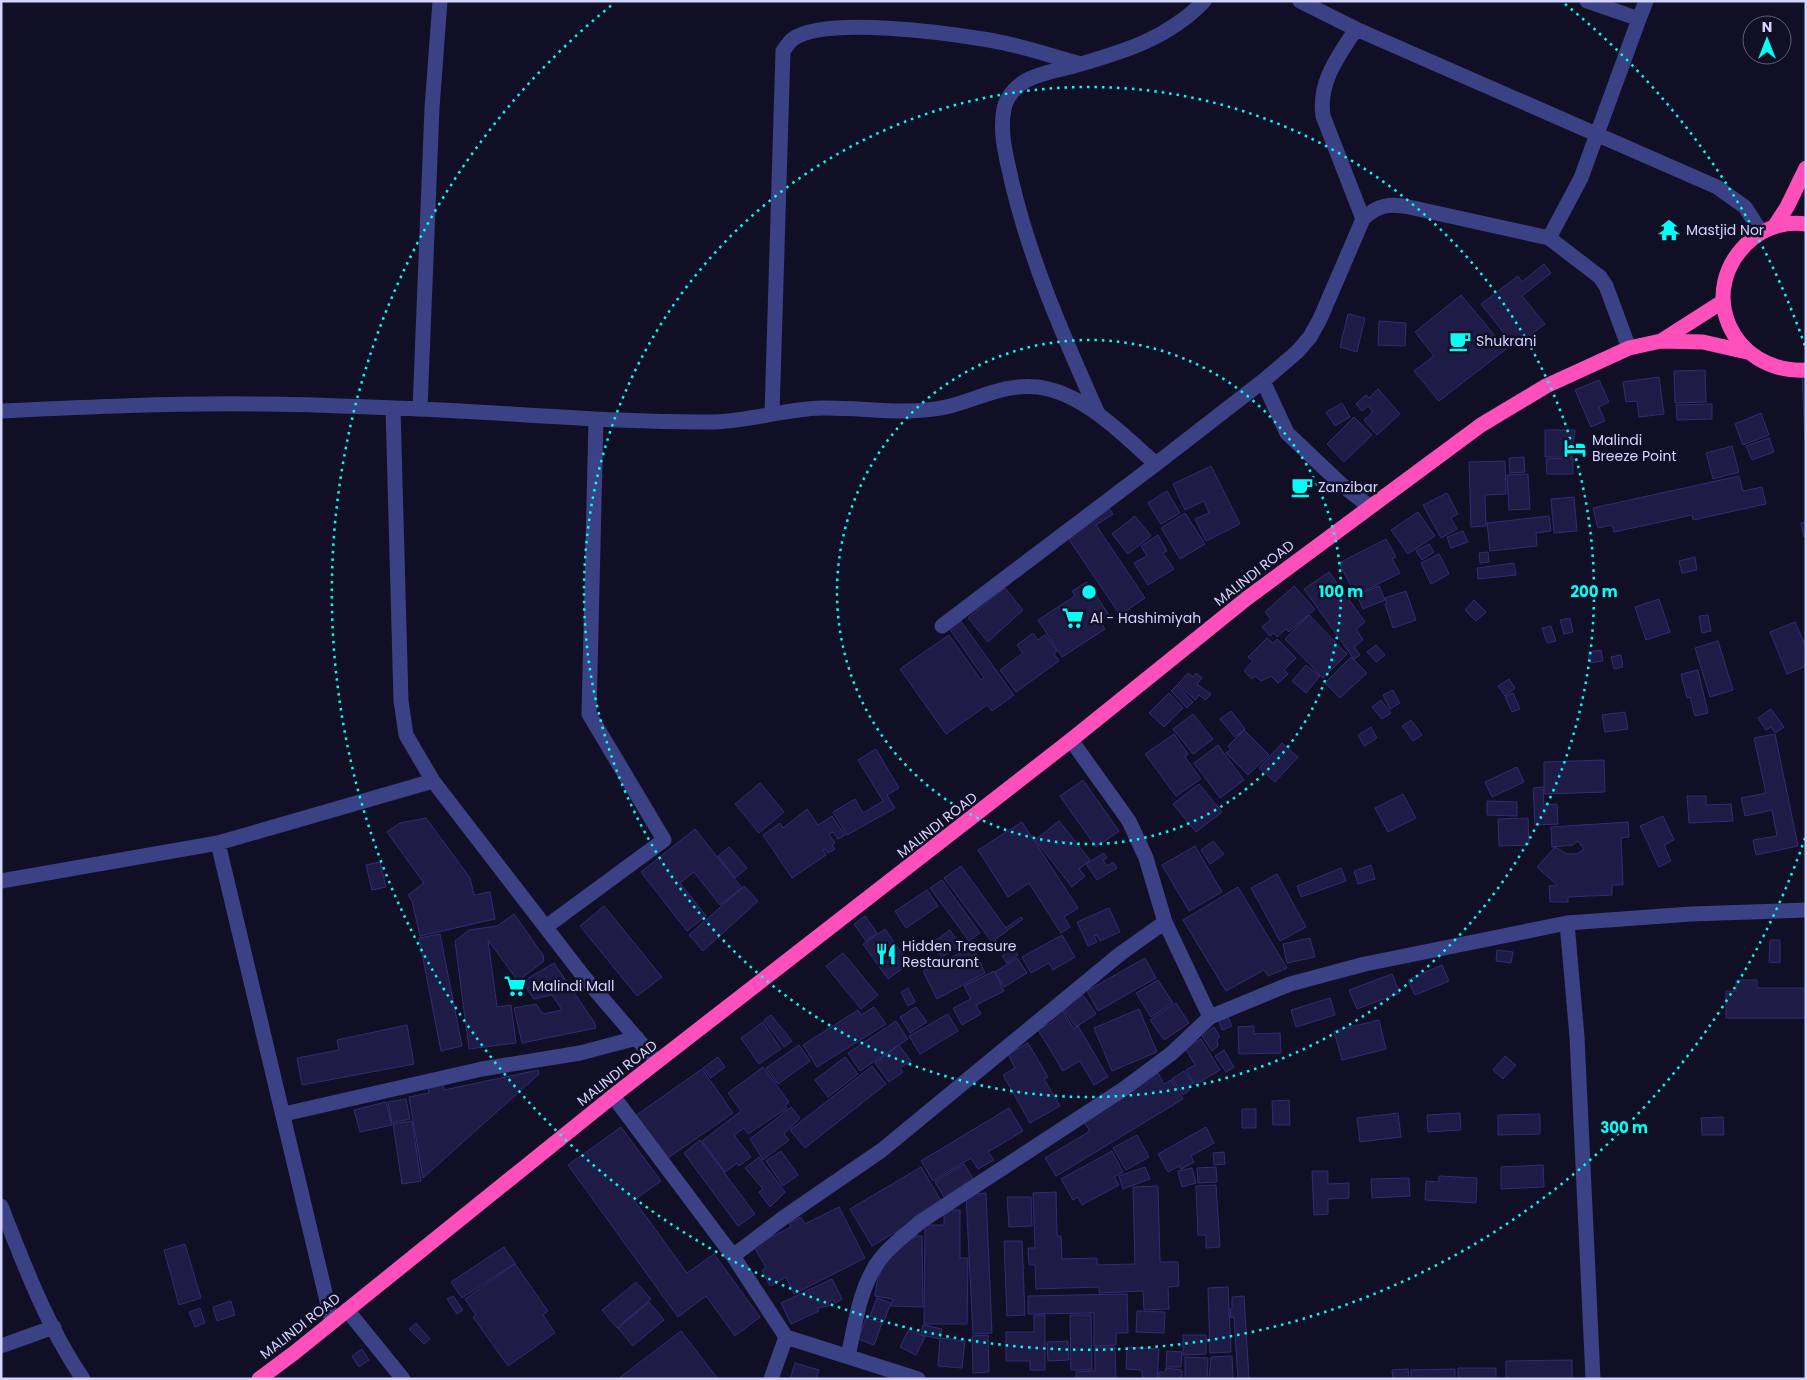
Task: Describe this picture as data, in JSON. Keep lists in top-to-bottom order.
{
  "streets": {
    "highway": ["MALINDI ROAD"]
  },
  "places": {
    "temple": ["Mastjid Nor"],
    "cafe": ["Shukrani", "Zanzibar"],
    "hotel": ["Malindi Breeze Point"],
    "supermarket": ["Al - Hashimiyah", "Malindi Mall"],
    "restaurant": ["Hidden Treasure Restaurant"]
  },
  "north": "top",
  "rings": ["100 m", "200 m", "300 m"]
}
